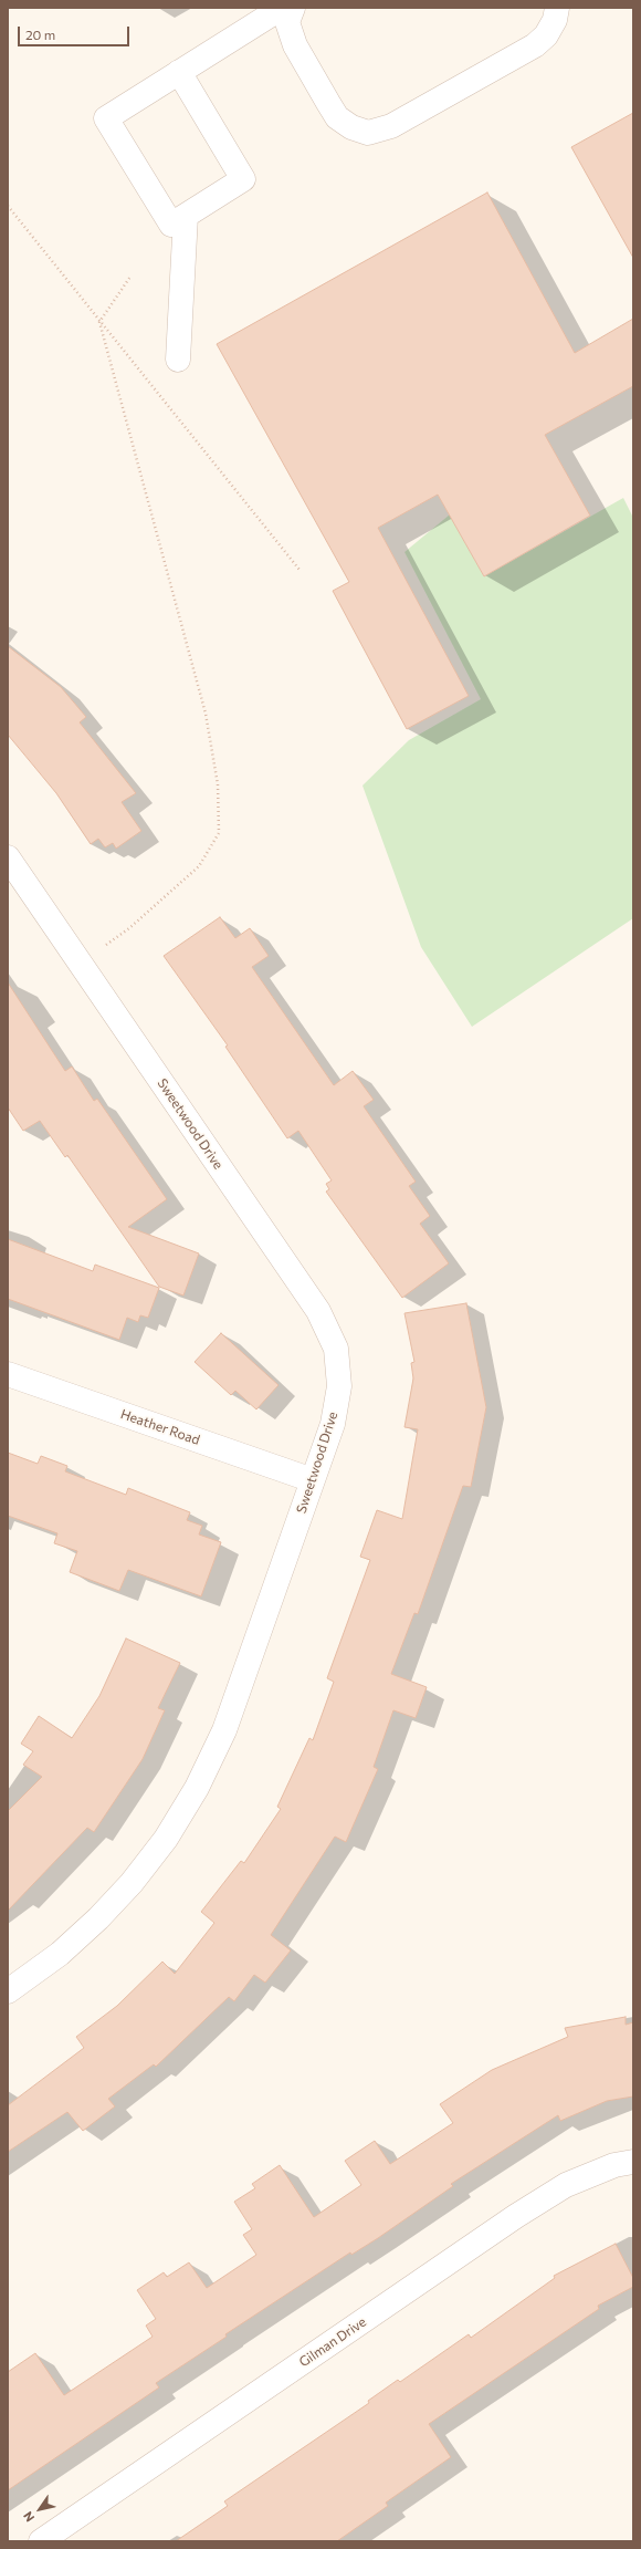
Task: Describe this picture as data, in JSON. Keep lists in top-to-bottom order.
{
  "streets": {
    "street": ["Sweetwood Drive", "Heather Road", "Gilman Drive"]
  },
  "crossings": [
    ["Sweetwood Drive", "Heather Road"]
  ],
  "scale_bar": "20 m",
  "north": "bottom left"
}
